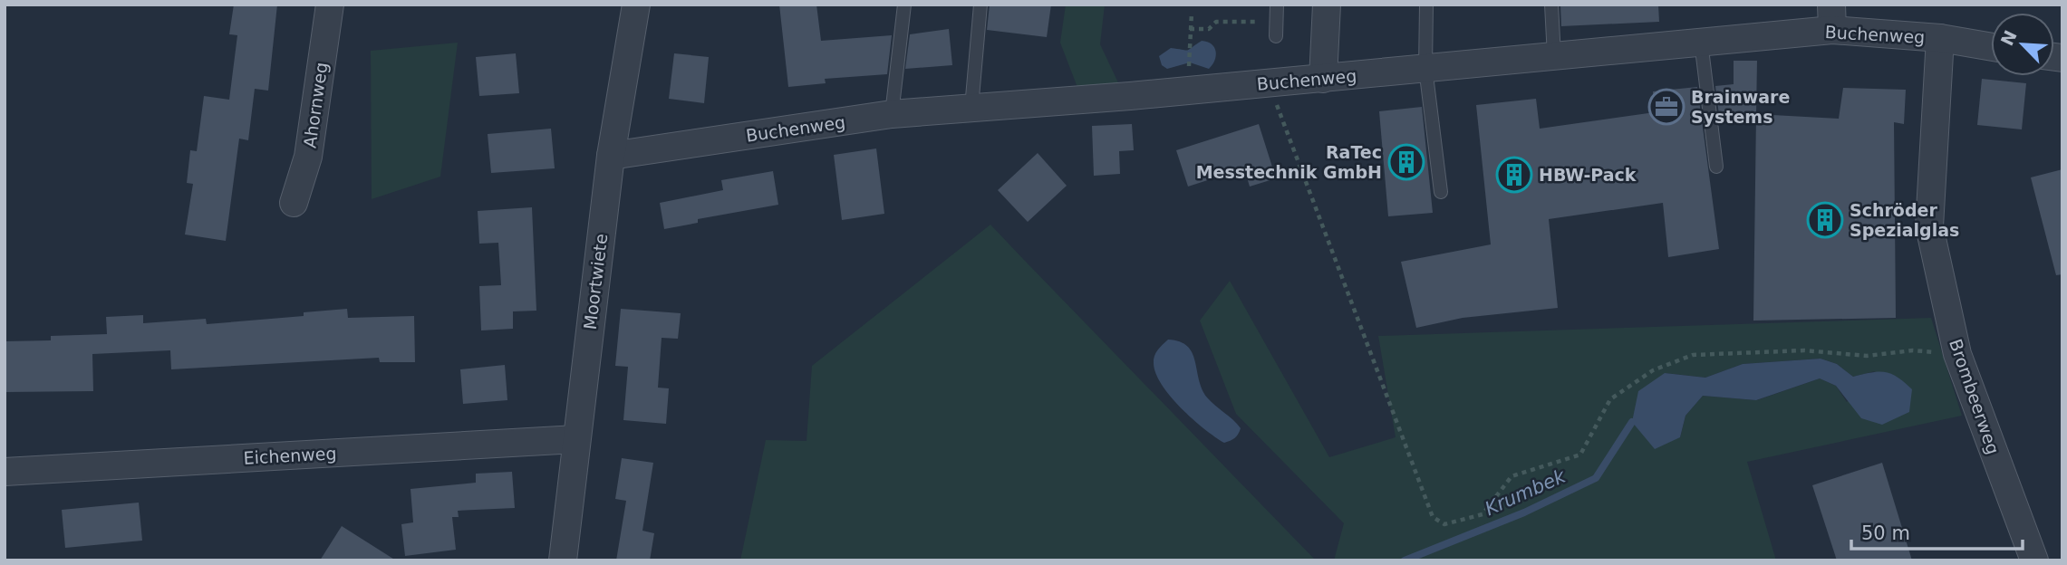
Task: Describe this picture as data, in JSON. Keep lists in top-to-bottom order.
{
  "streets": {
    "street": [
      "Buchenweg",
      "Ahornweg",
      "Moortwiete",
      "Brombeerweg",
      "Eichenweg"
    ]
  },
  "crossings": [
    ["Buchenweg", "Moortwiete"],
    ["Buchenweg", "Brombeerweg"],
    ["Moortwiete", "Eichenweg"]
  ],
  "water": ["Krumbek"],
  "places": {
    "office": ["Brainware Systems"],
    "building": ["RaTec Messtechnik GmbH", "HBW-Pack", "Schröder Spezialglas"]
  },
  "scale_bar": "50 m",
  "north": "top left"
}
